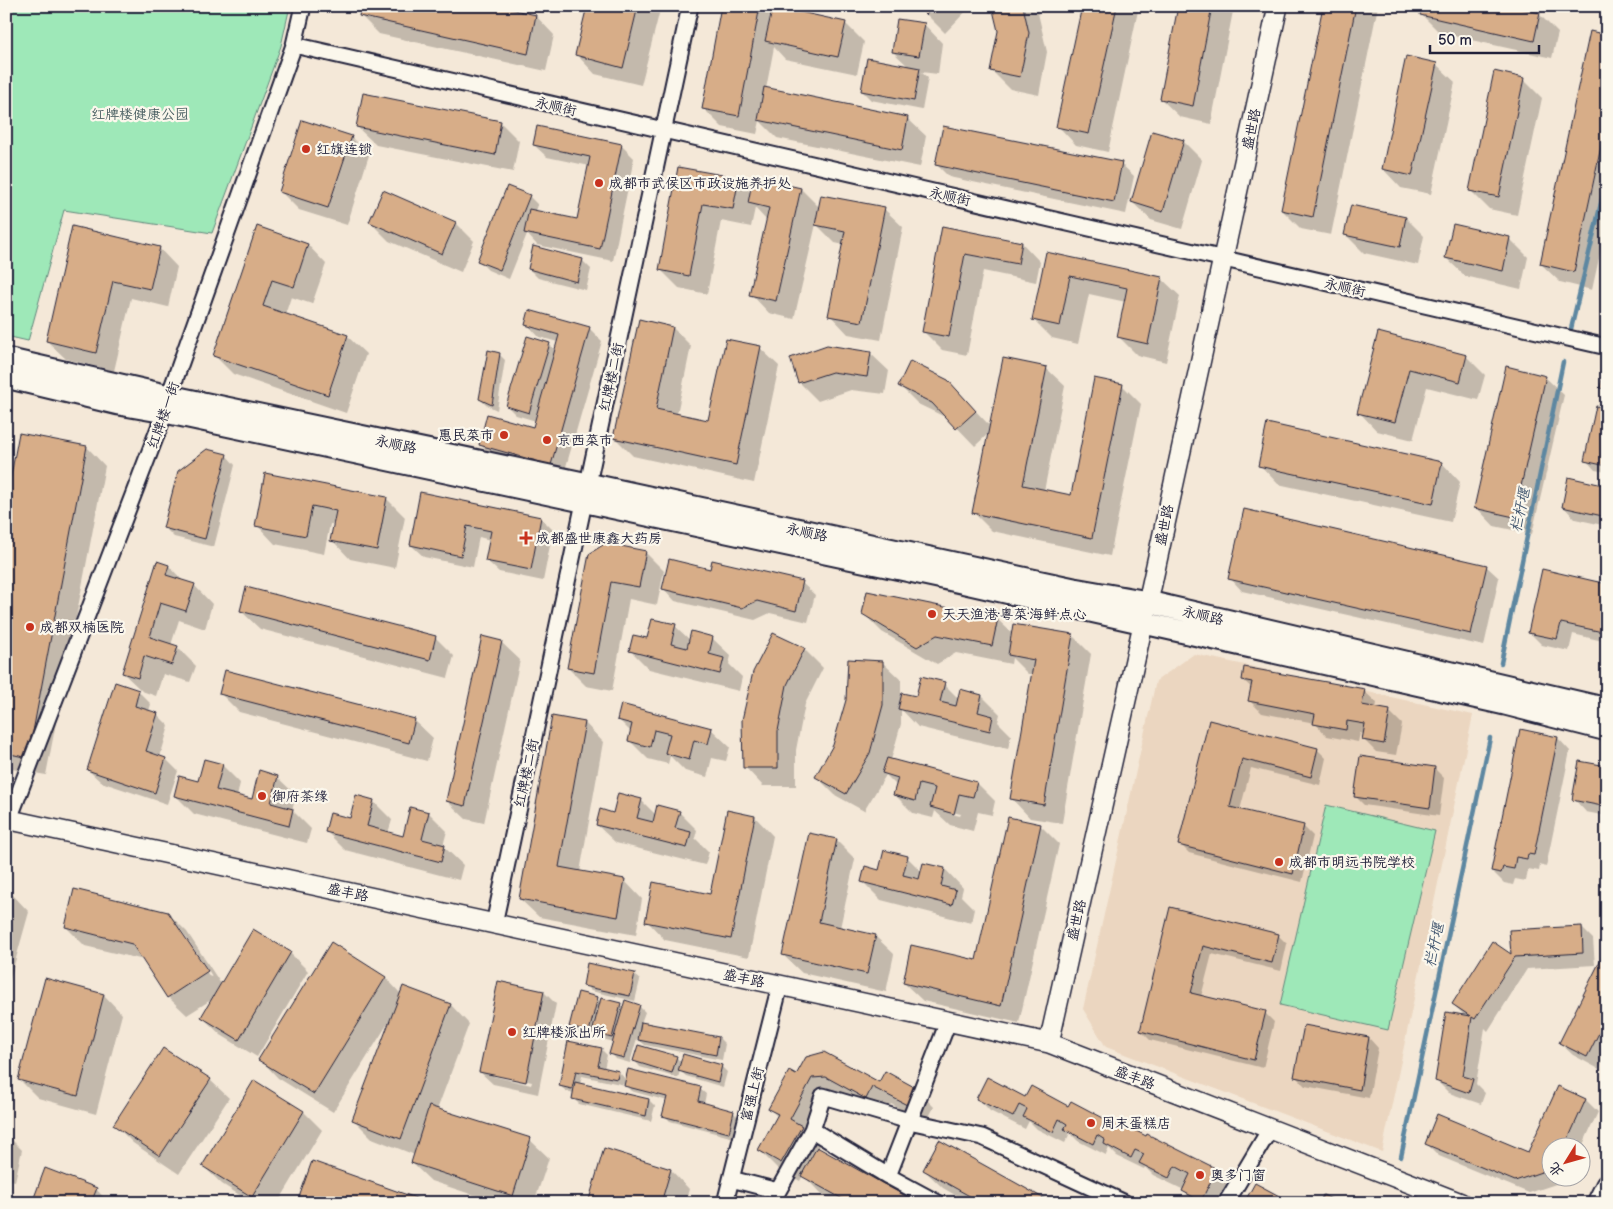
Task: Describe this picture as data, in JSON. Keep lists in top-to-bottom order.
{
  "streets": {
    "main road": ["永顺路"],
    "street": [
      "永顺街",
      "盛世路",
      "红牌楼二街",
      "红牌楼一街",
      "盛丰路",
      "富强上街"
    ]
  },
  "crossings": [
    ["永顺街", "盛世路"],
    ["永顺街", "红牌楼二街"],
    ["永顺街", "红牌楼一街"],
    ["盛世路", "永顺路"],
    ["盛世路", "盛丰路"],
    ["红牌楼二街", "永顺路"],
    ["红牌楼二街", "盛丰路"],
    ["红牌楼一街", "永顺路"],
    ["红牌楼一街", "盛丰路"],
    ["盛丰路", "富强上街"]
  ],
  "water": ["栏杆堰"],
  "parks": ["红牌楼健康公园"],
  "places": {
    "other": [
      "红旗连锁",
      "成都市武侯区市政设施养护处",
      "惠民菜市",
      "京西菜市",
      "天天渔港·粤菜·海鲜·点心",
      "成都双楠医院",
      "御府茶缘",
      "成都市明远书院学校",
      "红牌楼派出所",
      "周末蛋糕店",
      "奥多门窗"
    ],
    "health": ["成都盛世康鑫大药房"]
  },
  "scale_bar": "50 m",
  "north": "bottom left"
}
